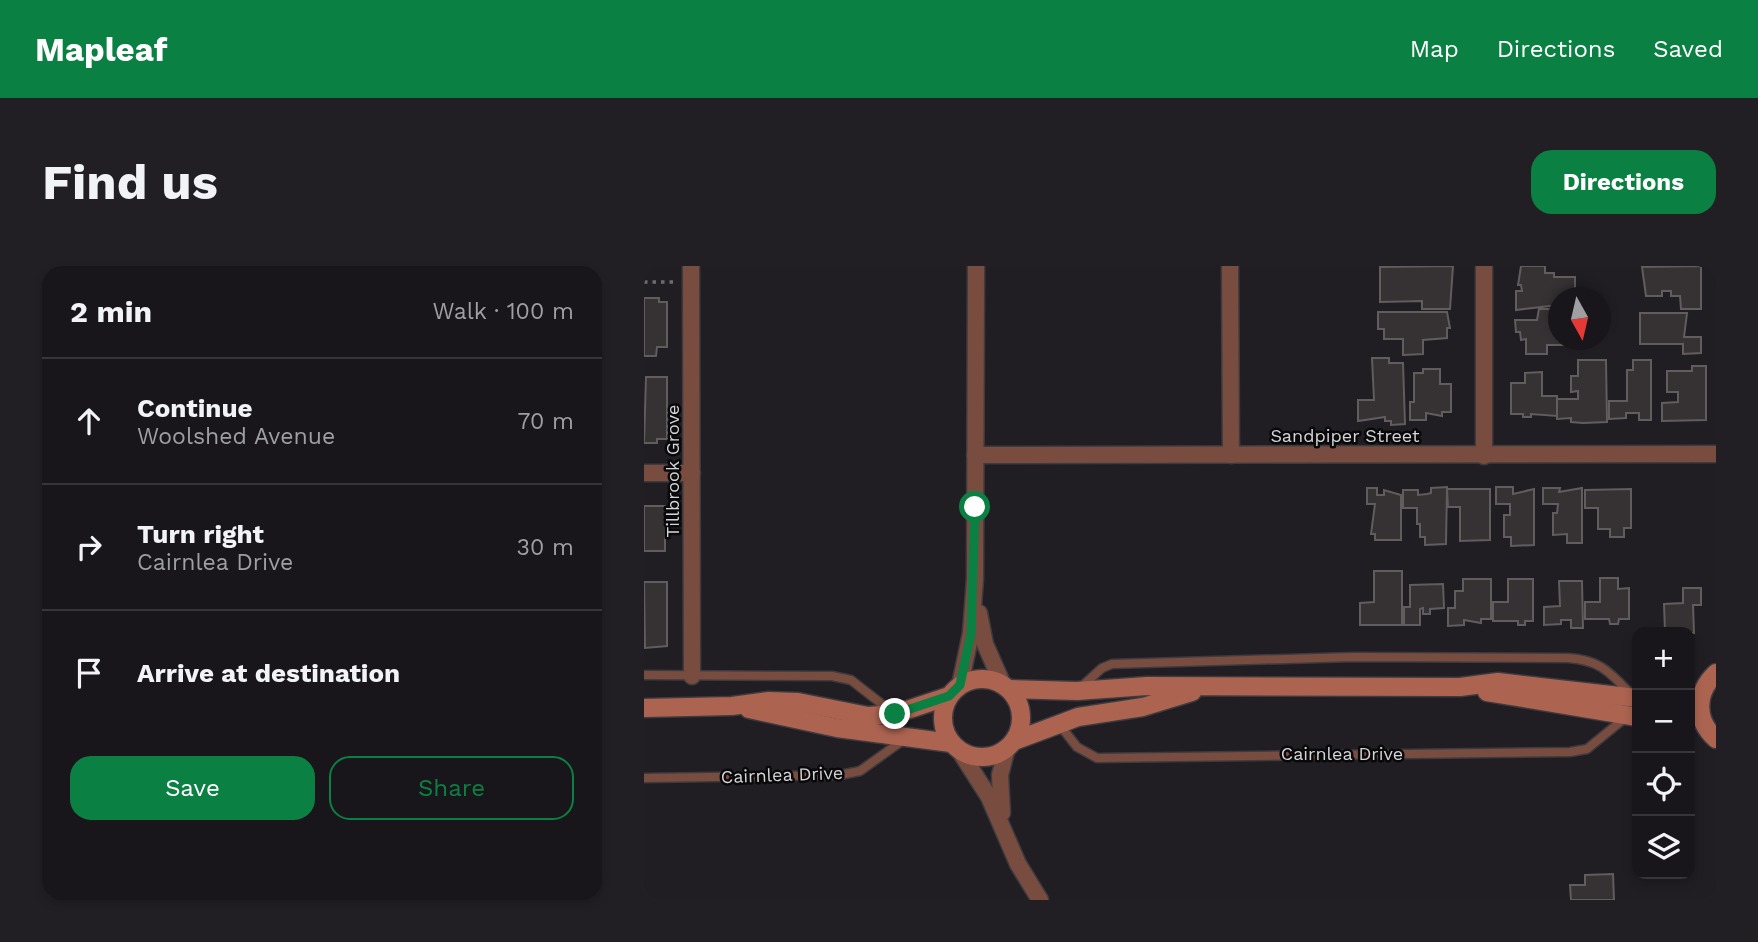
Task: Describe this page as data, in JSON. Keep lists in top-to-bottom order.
{
  "streets": {
    "street": ["Sandpiper Street", "Tillbrook Grove", "Cairnlea Drive"]
  },
  "north": "bottom",
  "page": {
    "header": "Mapleaf",
    "nav": ["Map", "Directions", "Saved"],
    "buttons": [
      "Directions",
      ["Save", "Share"]
    ],
    "title": "Find us",
    "heading": ["2 min", "Walk · 100 m"],
    "list": [
      ["Continue", "Woolshed Avenue", "70 m"],
      ["Turn right", "Cairnlea Drive", "30 m"],
      "Arrive at destination"
    ],
    "map_buttons": ["+", "−"]
  }
}
